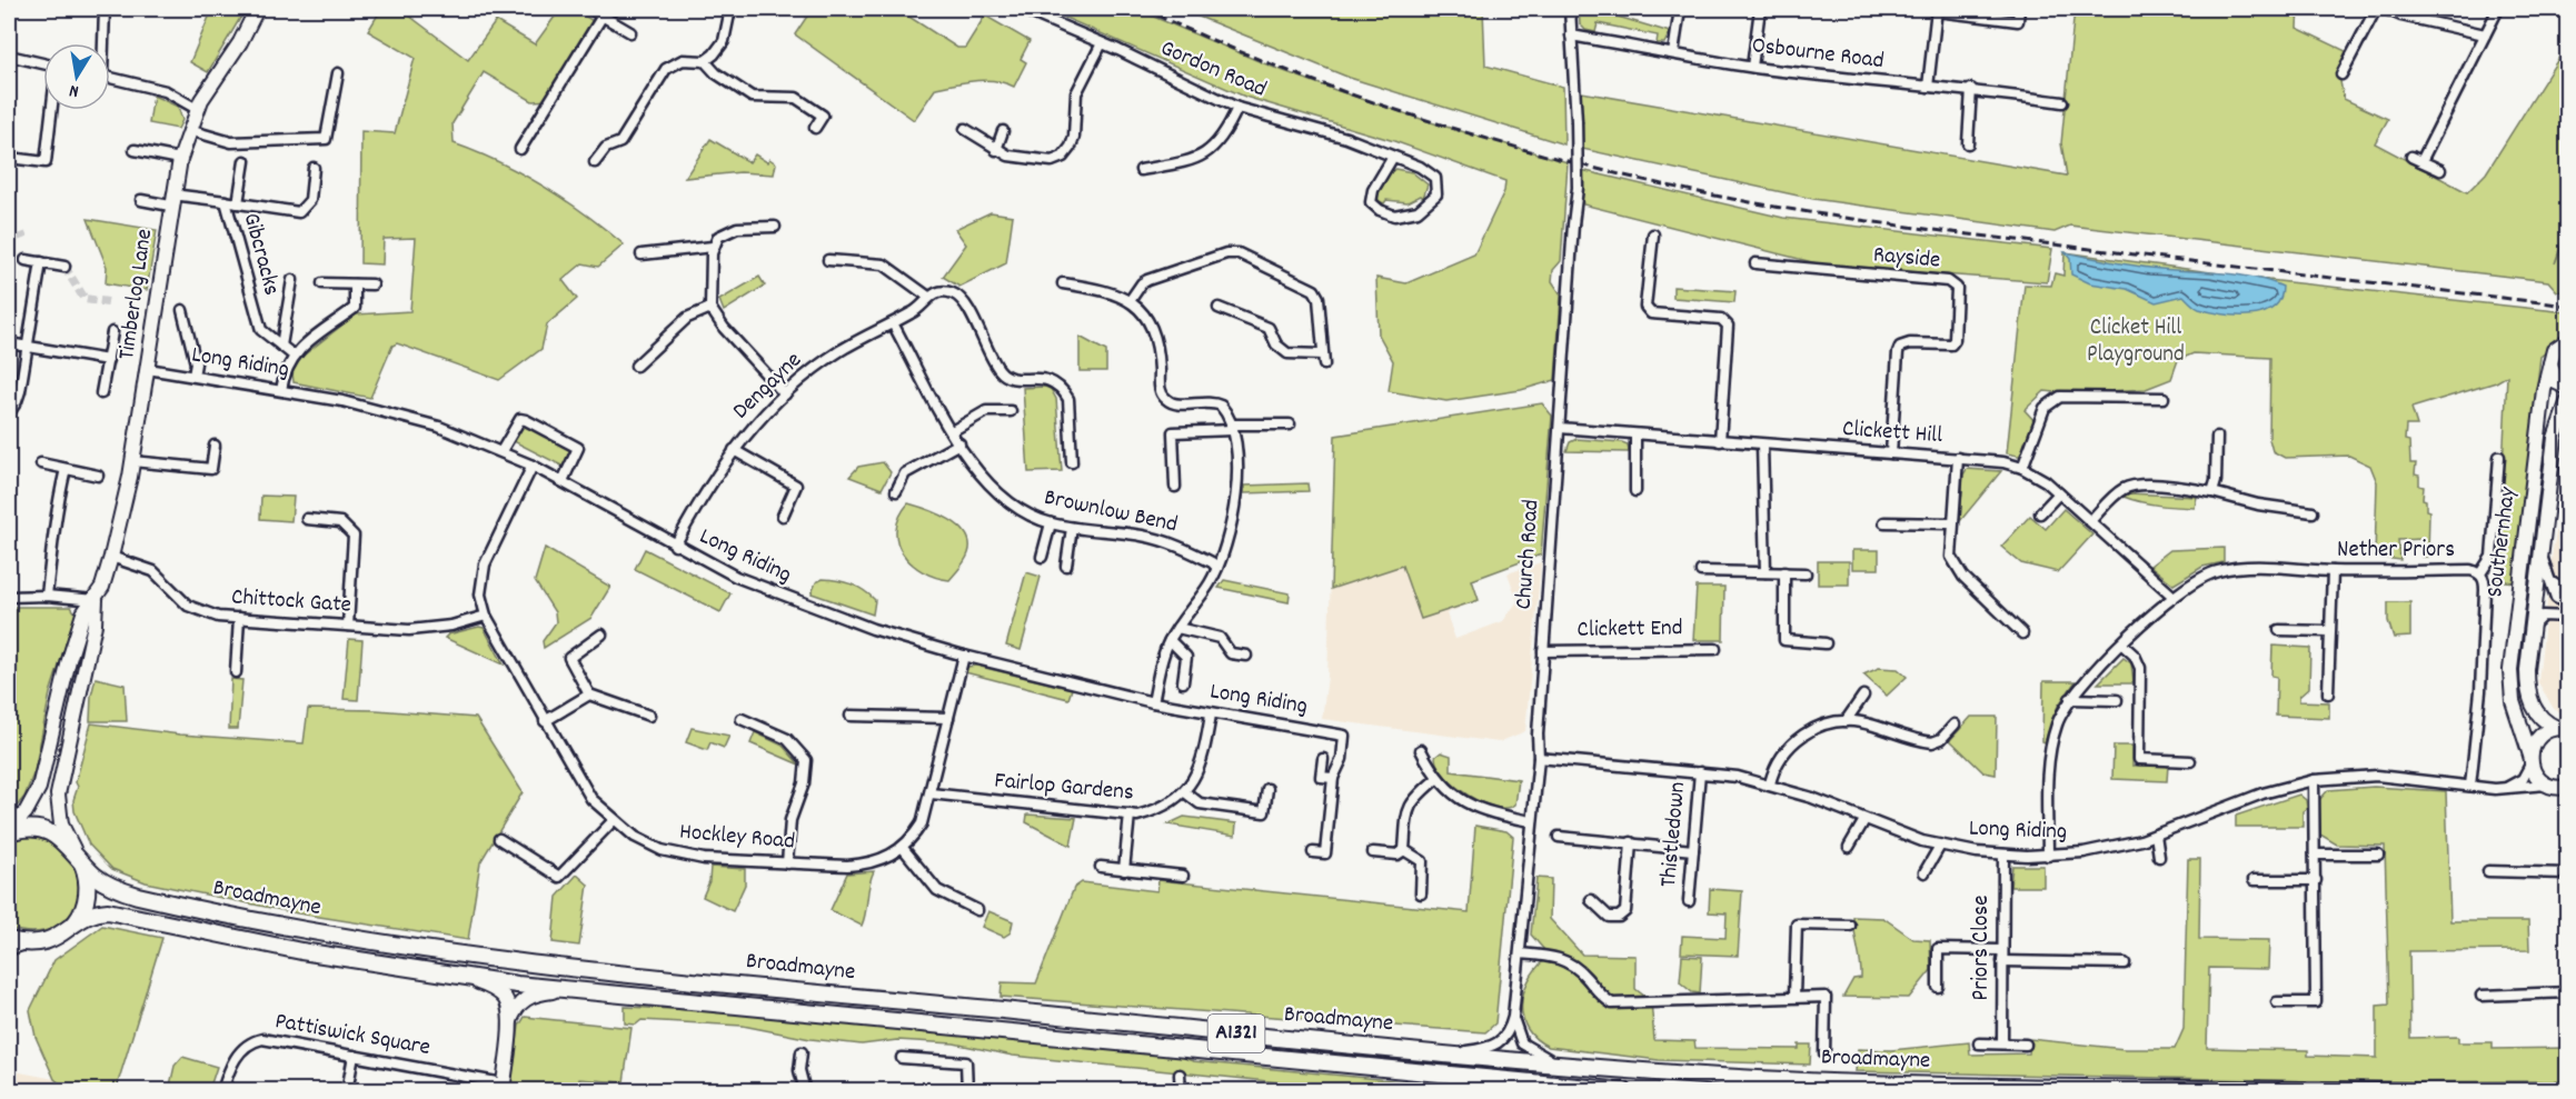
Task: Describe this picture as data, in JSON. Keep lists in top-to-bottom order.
{
  "streets": {
    "main road": ["Broadmayne", "A1321"],
    "street": [
      "Osbourne Road",
      "Gordon Road",
      "Gibcracks",
      "Rayside",
      "Timberlog Lane",
      "Long Riding",
      "Dengayne",
      "Clickett Hill",
      "Brownlow Bend",
      "Southernhay",
      "Nether Priors",
      "Church Road",
      "Chittock Gate",
      "Clickett End",
      "Fairlop Gardens",
      "Thistledown",
      "Hockley Road",
      "Priors Close",
      "Pattiswick Square"
    ]
  },
  "crossings": [
    ["Osbourne Road", "Church Road"],
    ["Gibcracks", "Timberlog Lane"],
    ["Rayside", "Clickett Hill"],
    ["Timberlog Lane", "Long Riding"],
    ["Timberlog Lane", "Chittock Gate"],
    ["Timberlog Lane", "Broadmayne"],
    ["Long Riding", "Dengayne"],
    ["Long Riding", "Southernhay"],
    ["Long Riding", "Nether Priors"],
    ["Long Riding", "Church Road"],
    ["Long Riding", "Fairlop Gardens"],
    ["Long Riding", "Thistledown"],
    ["Long Riding", "Hockley Road"],
    ["Long Riding", "Priors Close"],
    ["Dengayne", "Brownlow Bend"],
    ["Clickett Hill", "Nether Priors"],
    ["Clickett Hill", "Church Road"],
    ["Church Road", "Clickett End"],
    ["Church Road", "Broadmayne"],
    ["Chittock Gate", "Hockley Road"],
    ["Fairlop Gardens", "Hockley Road"]
  ],
  "parks": ["Clicket Hill Playground"],
  "north": "bottom"
}
